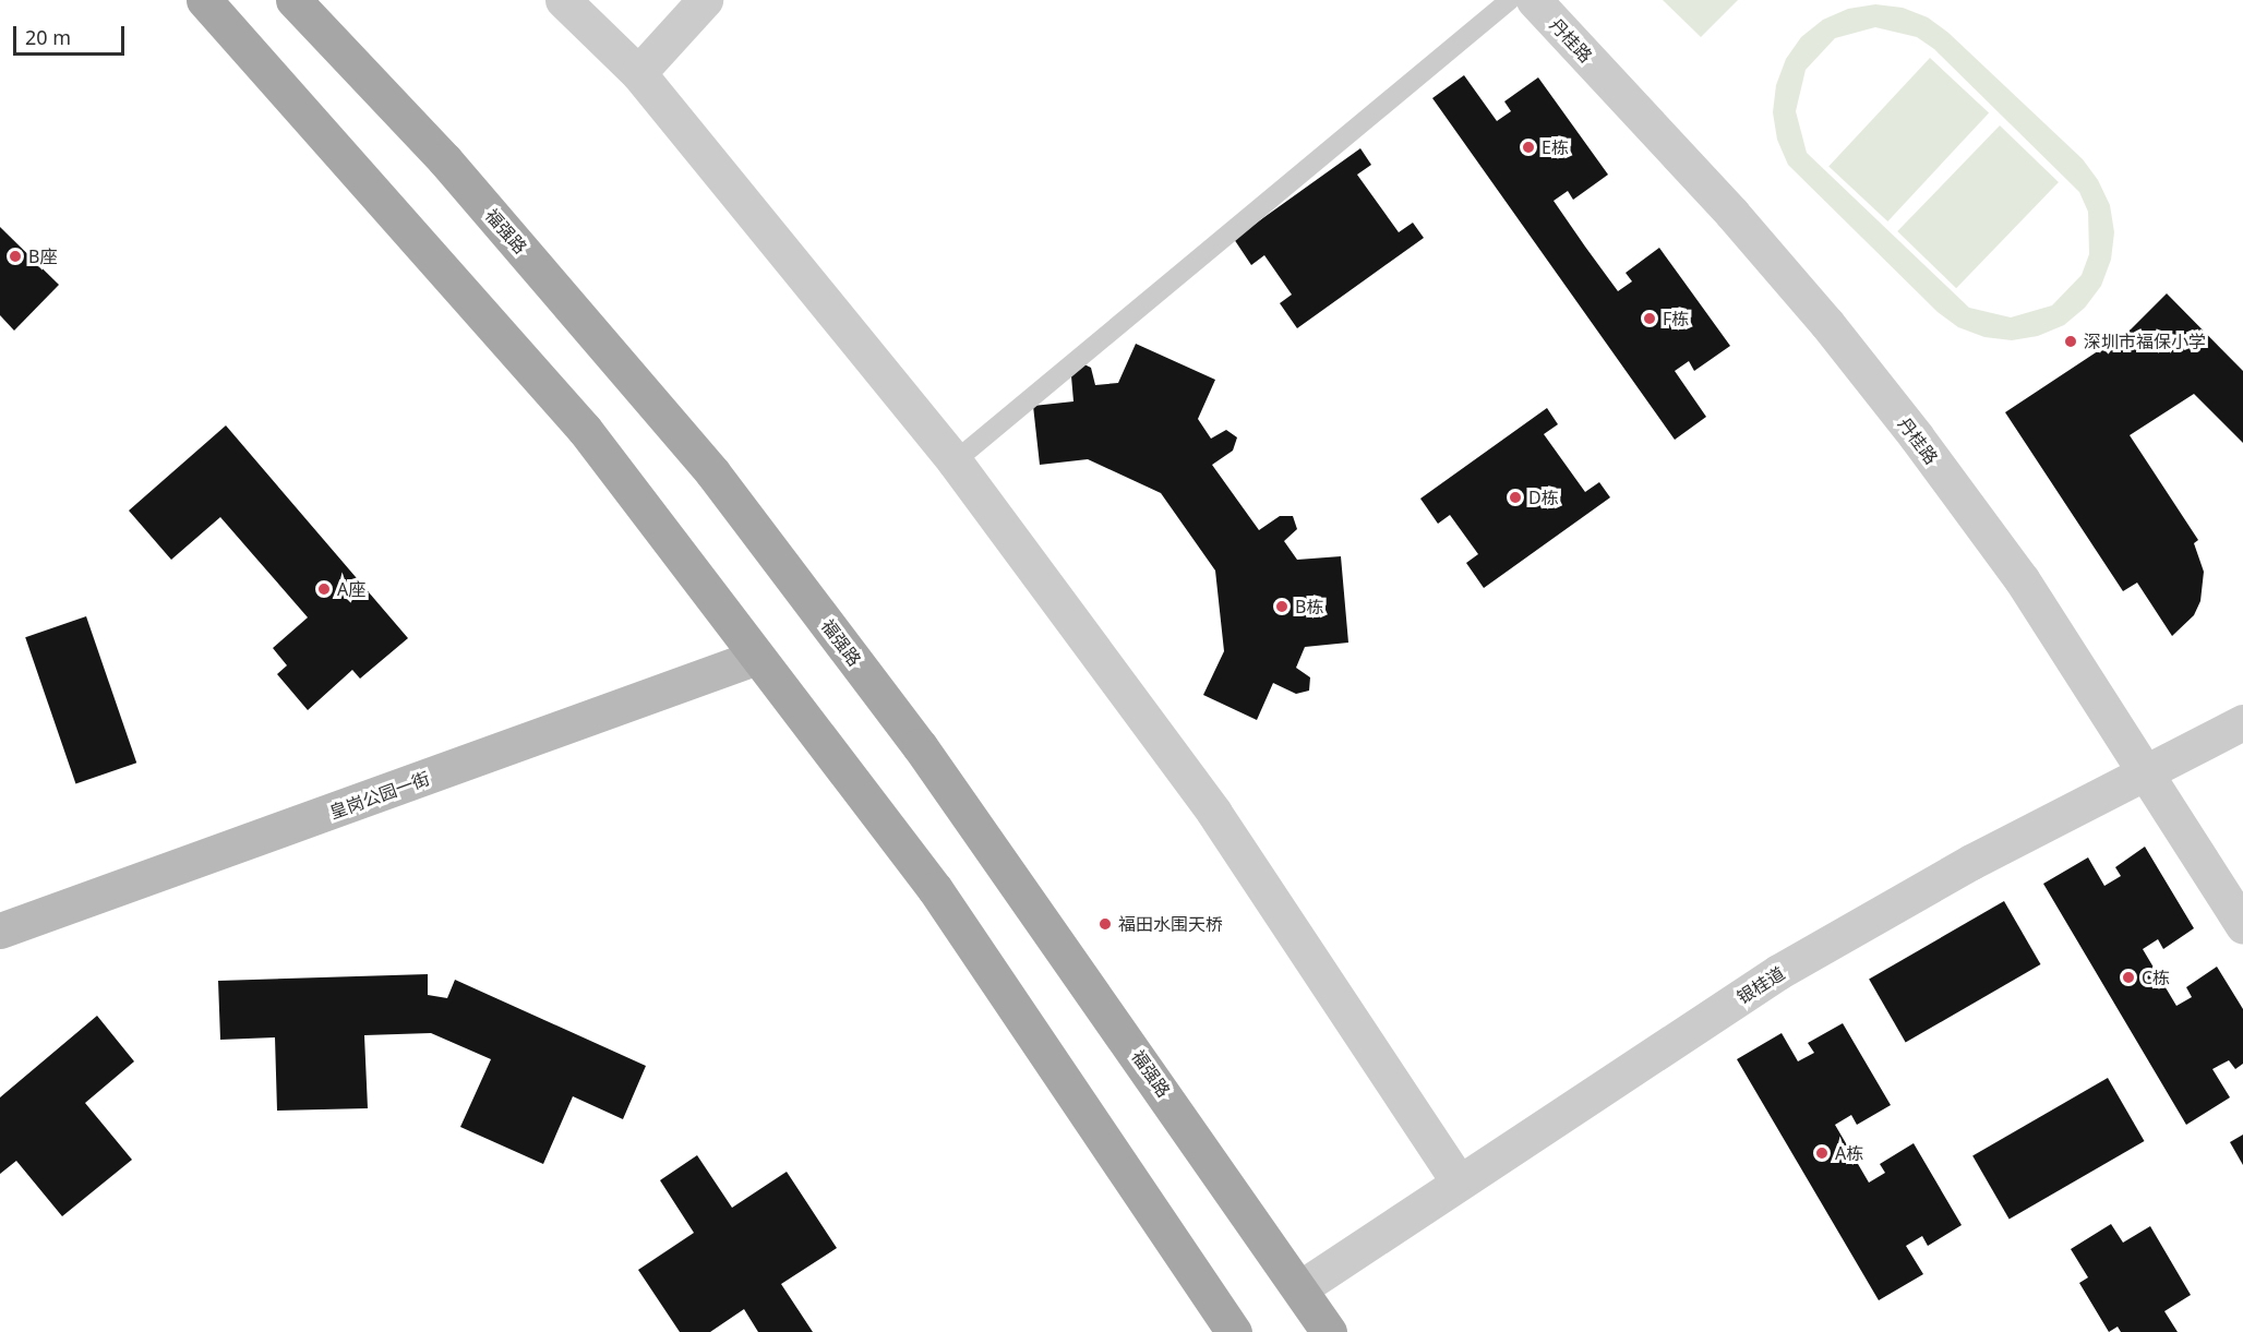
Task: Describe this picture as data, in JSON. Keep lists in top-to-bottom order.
{
  "streets": {
    "main road": ["福强路"],
    "street": ["丹桂路", "皇岗公园一街", "银桂道"]
  },
  "crossings": [
    ["丹桂路", "银桂道"],
    ["福强路", "银桂道"]
  ],
  "places": [
    "E栋",
    "B座",
    "F栋",
    "深圳市福保小学",
    "D栋",
    "A座",
    "B栋",
    "福田水围天桥",
    "C栋",
    "A栋"
  ],
  "scale_bar": "20 m"
}
